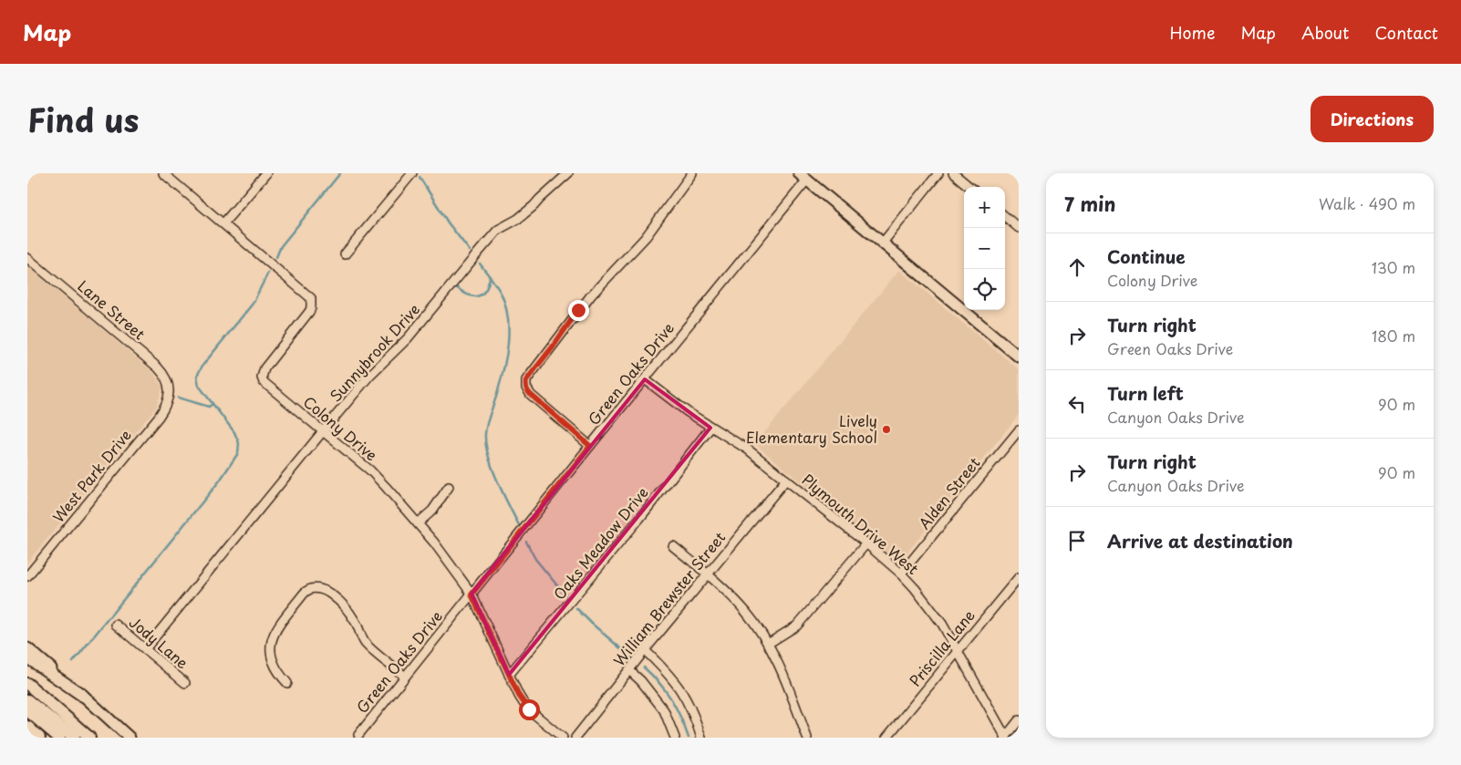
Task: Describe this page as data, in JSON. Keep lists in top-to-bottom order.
{
  "streets": {
    "street": [
      "Lane Street",
      "Sunnybrook Drive",
      "Green Oaks Drive",
      "Colony Drive",
      "West Park Drive",
      "Alden Street",
      "Plymouth Drive West",
      "Oaks Meadow Drive",
      "William Brewster Street",
      "Jody Lane",
      "Priscilla Lane"
    ]
  },
  "crossings": [
    ["Lane Street", "West Park Drive"],
    ["Sunnybrook Drive", "Colony Drive"],
    ["Sunnybrook Drive", "Jody Lane"],
    ["Green Oaks Drive", "Colony Drive"],
    ["Green Oaks Drive", "Plymouth Drive West"],
    ["Colony Drive", "Oaks Meadow Drive"],
    ["Alden Street", "Plymouth Drive West"],
    ["Plymouth Drive West", "Oaks Meadow Drive"],
    ["Plymouth Drive West", "William Brewster Street"],
    ["Plymouth Drive West", "Priscilla Lane"]
  ],
  "places": ["Lively Elementary School"],
  "page": {
    "header": "Map",
    "nav": [
      "Home",
      "Map",
      "About",
      "Contact"
    ],
    "title": "Find us",
    "buttons": "Directions",
    "heading": ["7 min", "Walk · 490 m"],
    "map_buttons": ["+", "−"],
    "list": [
      ["Continue", "Colony Drive", "130 m"],
      ["Turn right", "Green Oaks Drive", "180 m"],
      ["Turn left", "Canyon Oaks Drive", "90 m"],
      ["Turn right", "Canyon Oaks Drive", "90 m"],
      "Arrive at destination"
    ]
  }
}
